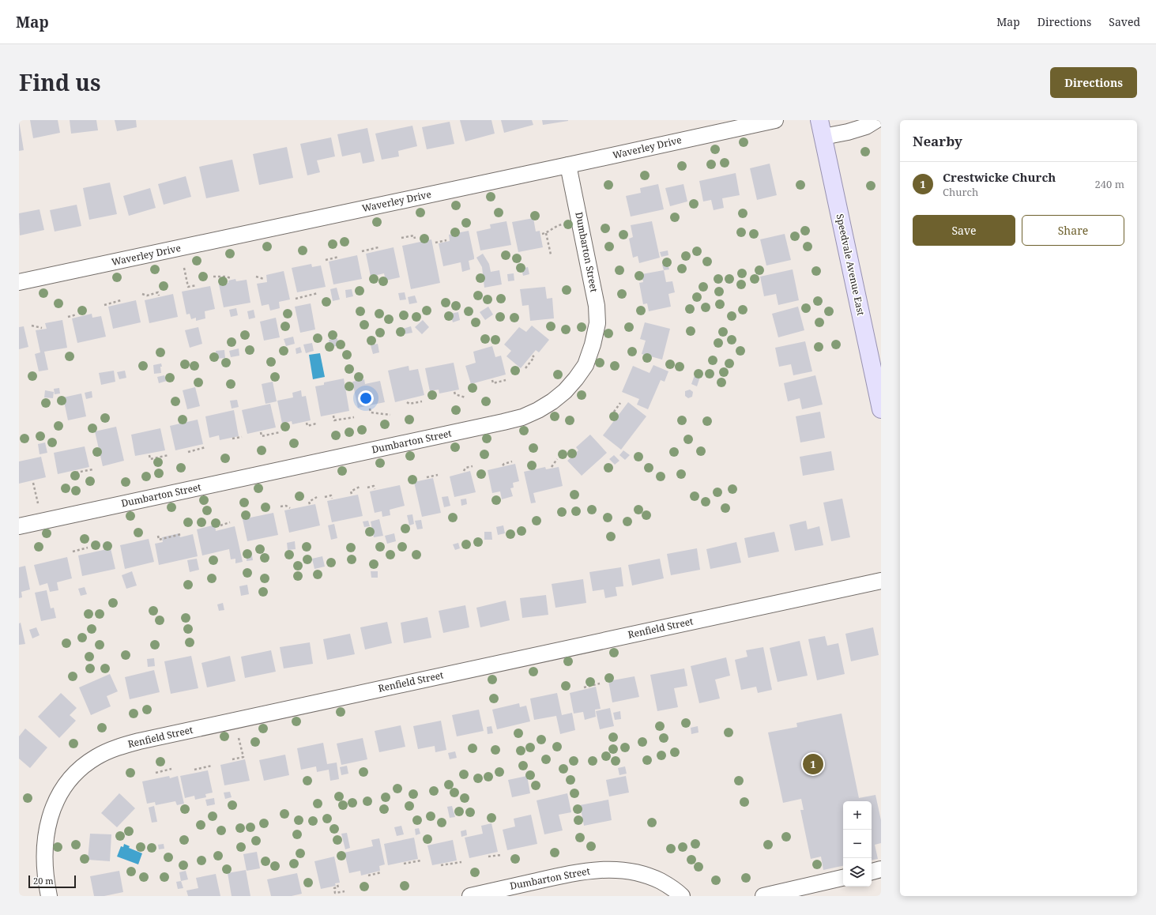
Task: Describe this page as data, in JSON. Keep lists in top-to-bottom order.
{
  "streets": {
    "main road": ["Speedvale Avenue East"],
    "street": ["Waverley Drive", "Dumbarton Street", "Renfield Street"]
  },
  "crossings": [
    ["Waverley Drive", "Dumbarton Street"]
  ],
  "scale_bar": "20 m",
  "page": {
    "header": "Map",
    "nav": ["Map", "Directions", "Saved"],
    "title": "Find us",
    "buttons": [
      "Directions",
      ["Save", "Share"]
    ],
    "heading": "Nearby",
    "list": [
      {
        "mark": "1",
        "name": "Crestwicke Church",
        "note": "Church",
        "value": "240 m"
      }
    ],
    "pins": "1",
    "map_buttons": ["+", "−"],
    "scale": "20 m"
  }
}
